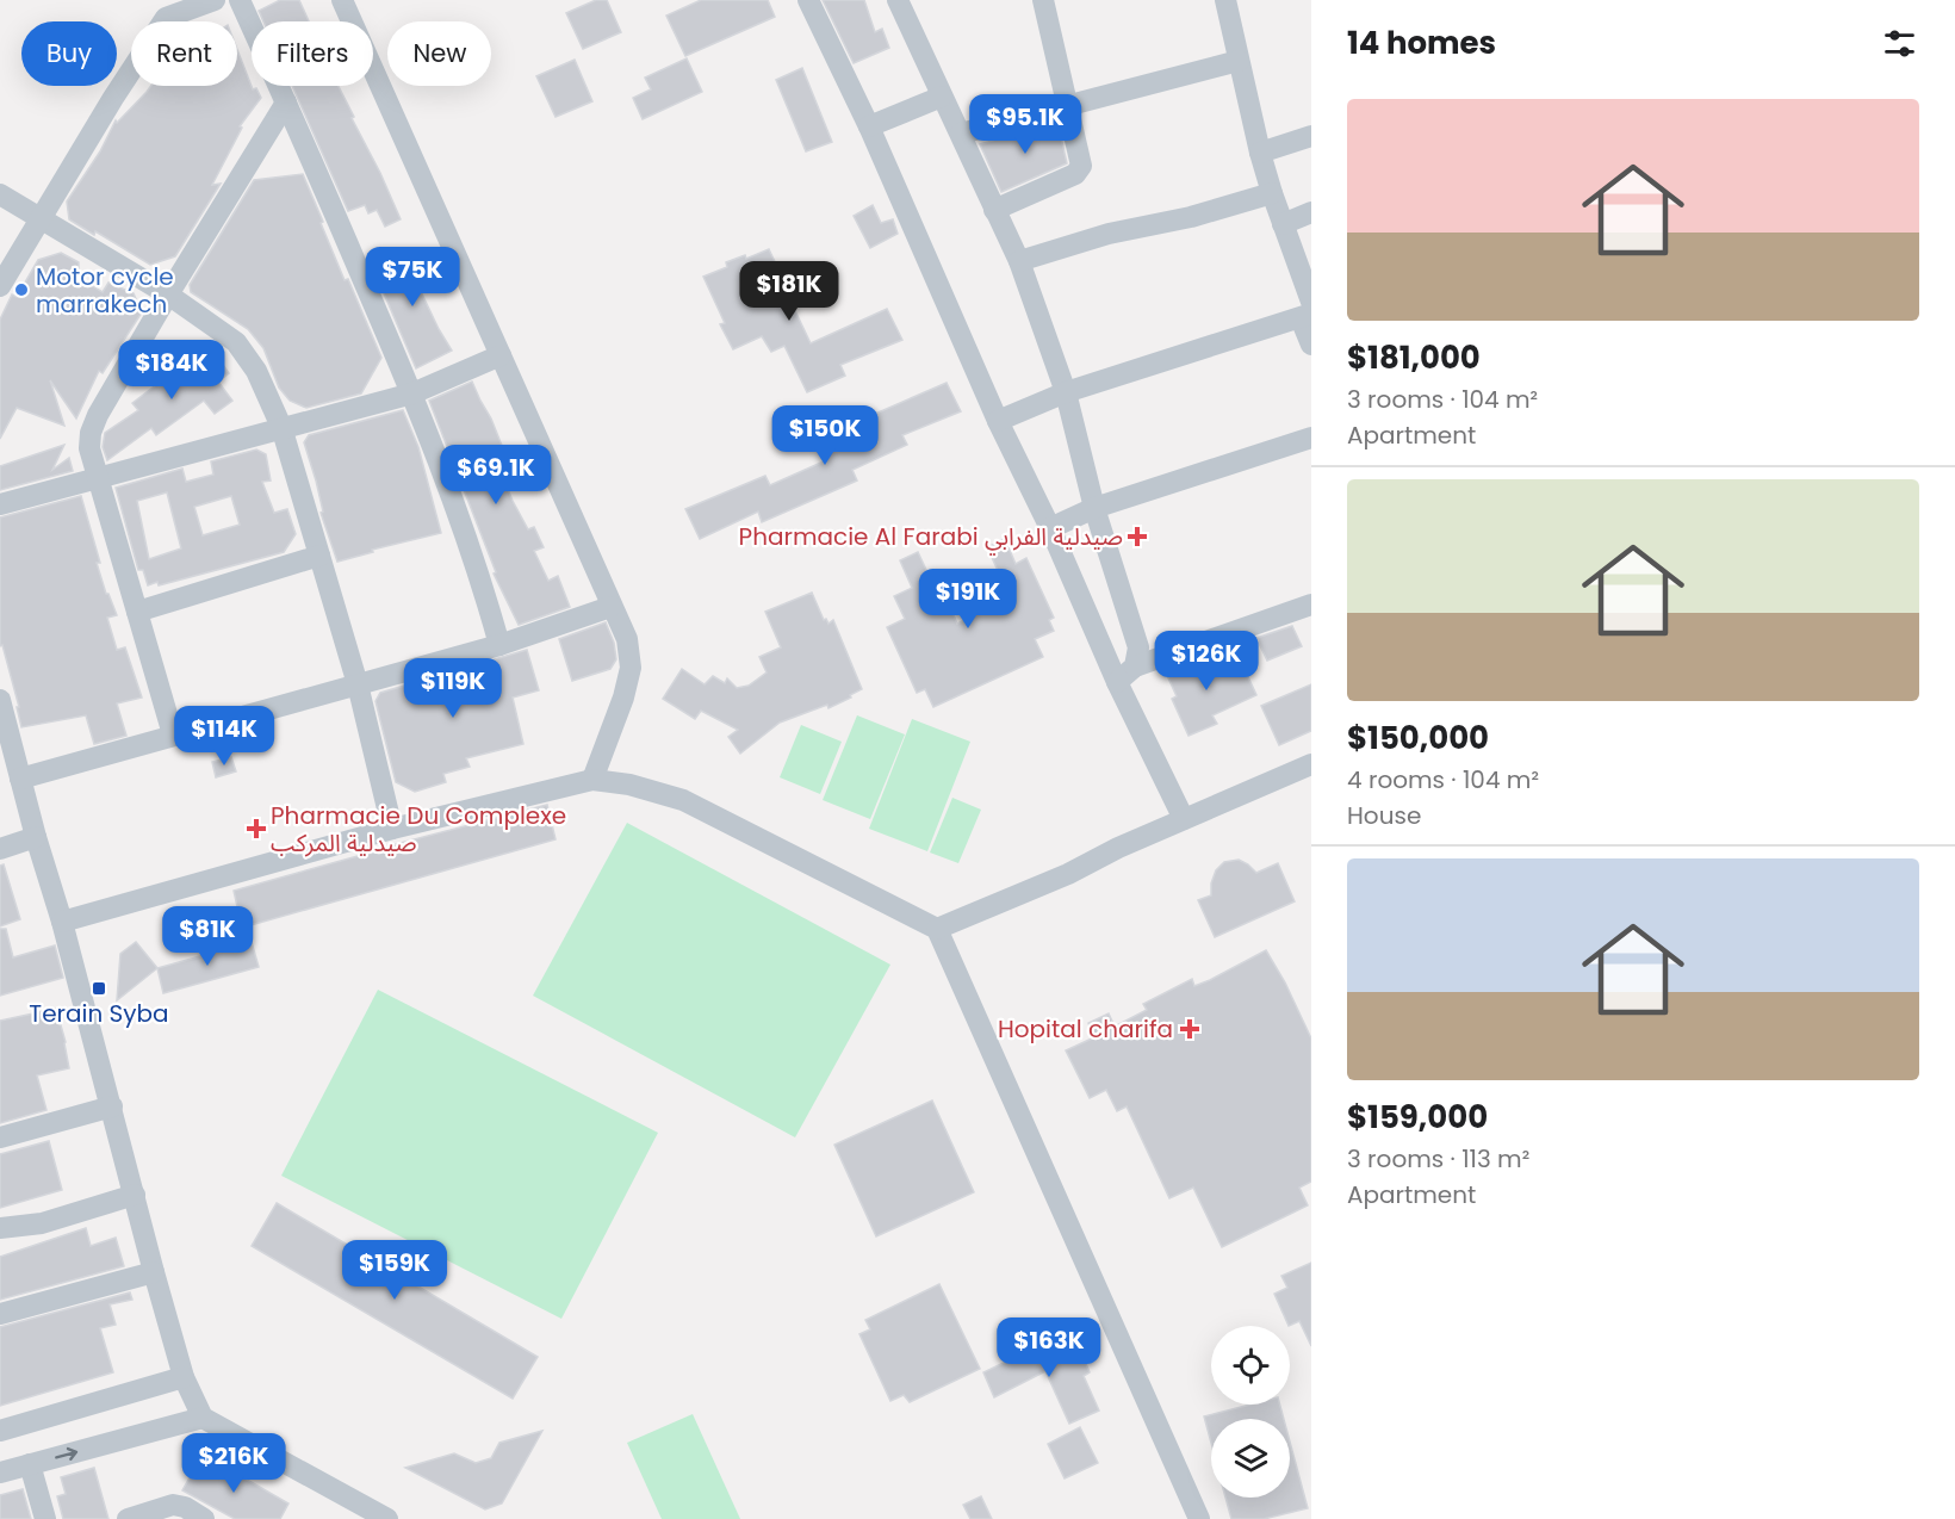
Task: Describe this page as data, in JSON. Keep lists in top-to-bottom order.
{
  "places": {
    "other": ["Motor cycle marrakech"],
    "health": ["Pharmacie Al Farabi صيدلية الفرابي", "Pharmacie Du Complexe صيدلية المركب", "Hopital charifa"],
    "transit": ["Terain Syba"]
  },
  "page": {
    "heading": "14 homes",
    "chip": [
      "Buy",
      "Rent",
      "Filters",
      "New"
    ],
    "list": [
      {
        "name": "$181,000",
        "note": "3 rooms · 104 m² · Apartment"
      },
      {
        "name": "$150,000",
        "note": "4 rooms · 104 m² · House"
      },
      {
        "name": "$159,000",
        "note": "3 rooms · 113 m² · Apartment"
      }
    ],
    "price": [
      "$95.1K",
      "$75K",
      "$181K",
      "$184K",
      "$150K",
      "$69.1K",
      "$191K",
      "$126K",
      "$119K",
      "$114K",
      "$81K",
      "$159K",
      "$163K",
      "$216K"
    ]
  }
}
